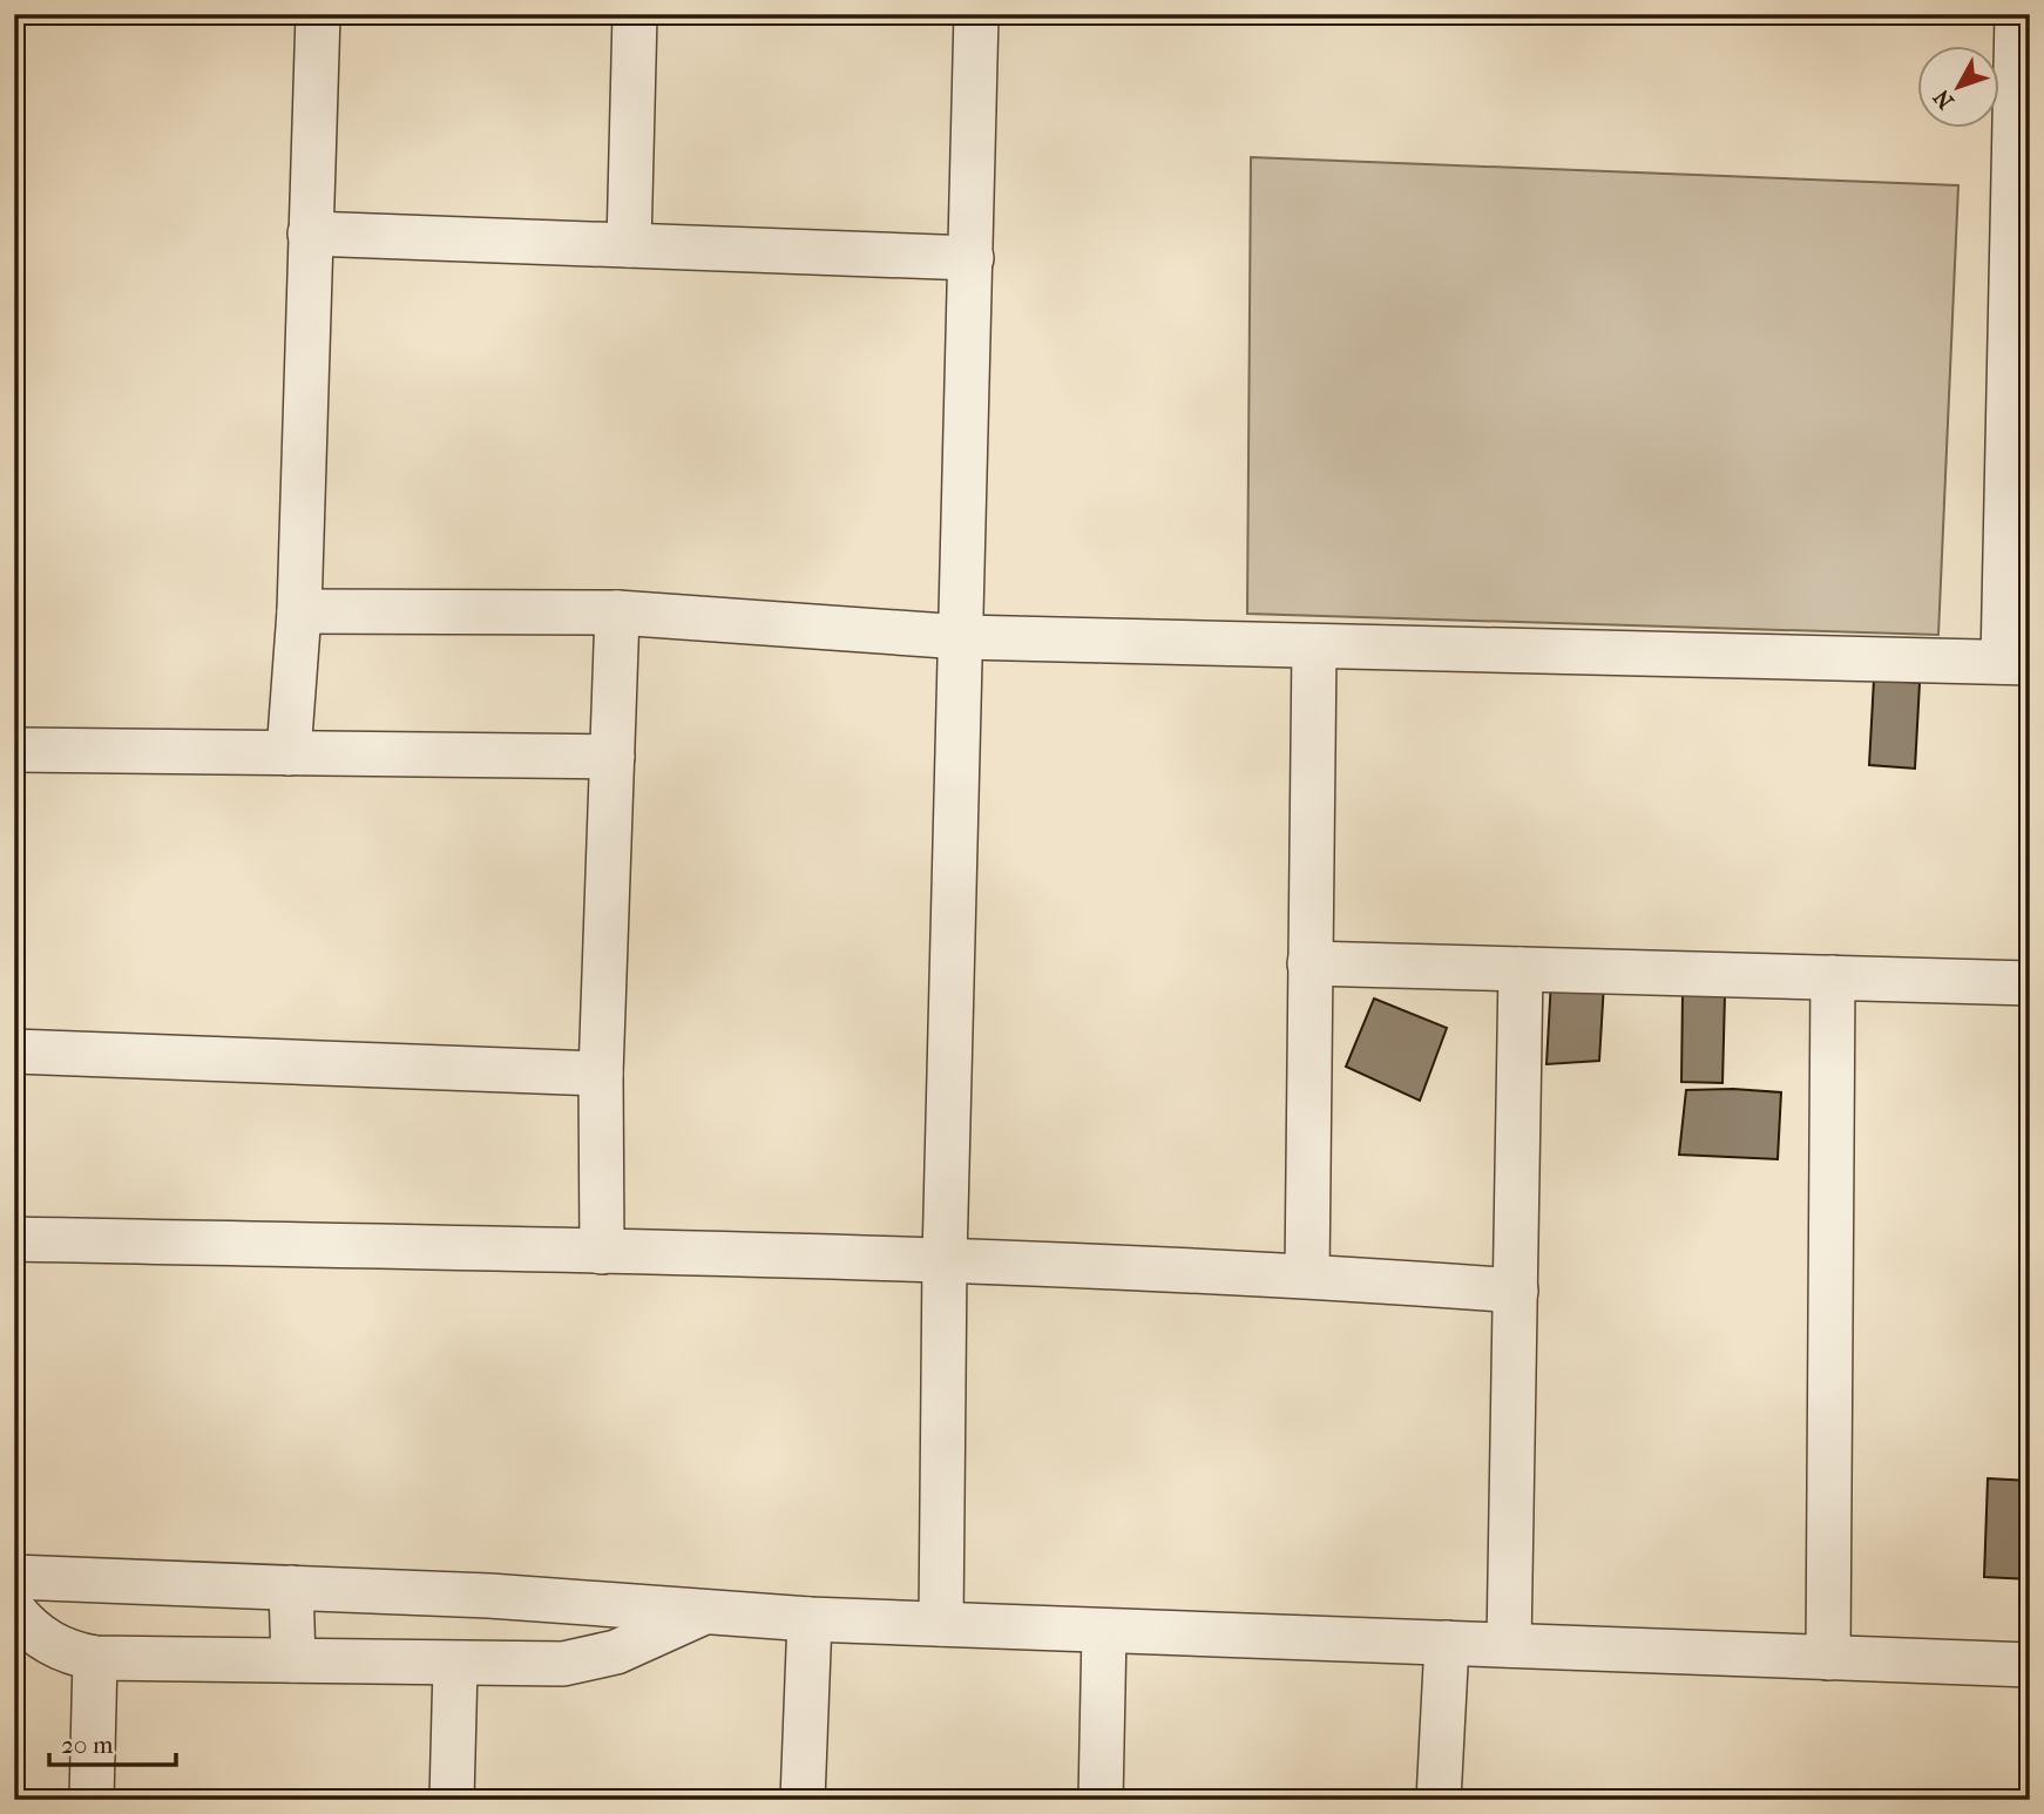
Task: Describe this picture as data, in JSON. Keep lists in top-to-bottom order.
{
  "scale_bar": "20 m",
  "north": "bottom left"
}
